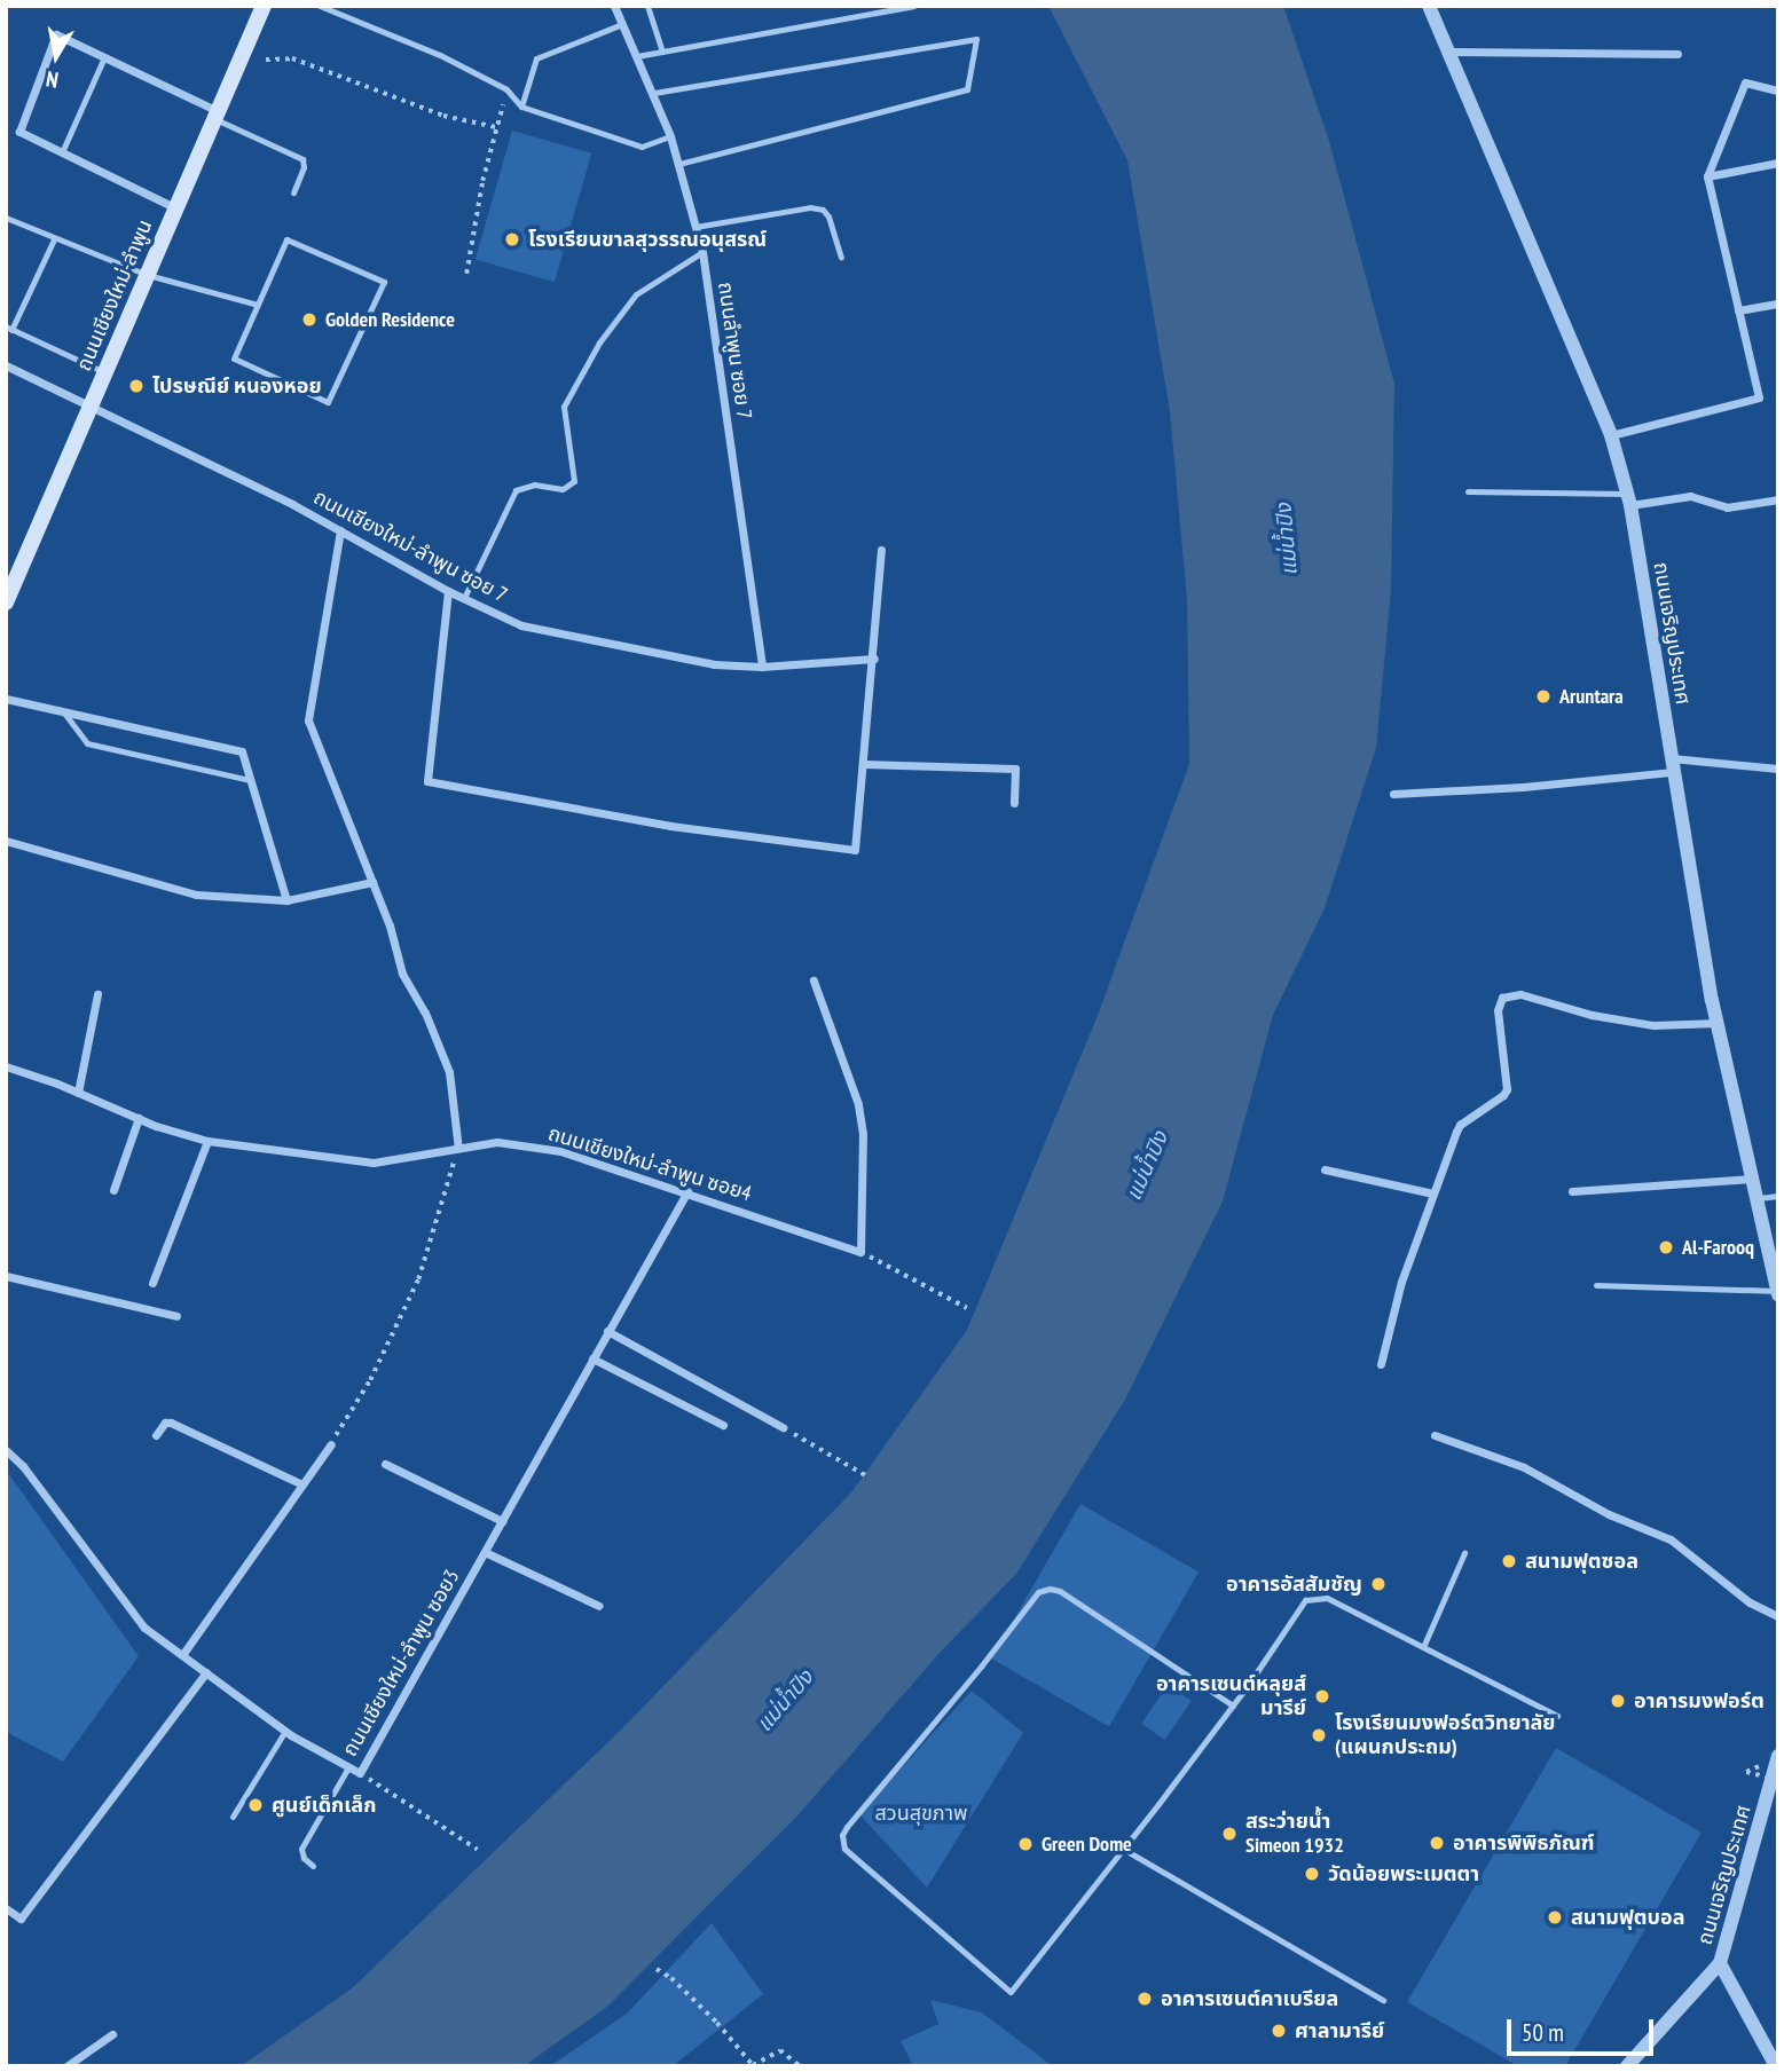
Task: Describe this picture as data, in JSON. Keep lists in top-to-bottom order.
{
  "streets": {
    "main road": ["ถนนเชียงใหม่-ลำพูน"],
    "street": [
      "ถนนลำพูน ซอย 7",
      "ถนนเชียงใหม่-ลำพูน ซอย 7",
      "ถนนเจริญประเทศ",
      "ถนนเชียงใหม่-ลำพูน ซอย4",
      "ถนนเชียงใหม่-ลำพูน ซอย3"
    ]
  },
  "crossings": [
    ["ถนนเชียงใหม่-ลำพูน", "ถนนเชียงใหม่-ลำพูน ซอย 7"],
    ["ถนนลำพูน ซอย 7", "ถนนเชียงใหม่-ลำพูน ซอย 7"],
    ["ถนนเชียงใหม่-ลำพูน ซอย4", "ถนนเชียงใหม่-ลำพูน ซอย3"]
  ],
  "water": ["แม่น้ำปิง"],
  "parks": ["สวนสุขภาพ"],
  "places": [
    "โรงเรียนขาลสุวรรณอนุสรณ์",
    "Golden Residence",
    "ไปรษณีย์ หนองหอย",
    "Aruntara",
    "Al-Farooq",
    "สนามฟุตซอล",
    "อาคารอัสสัมชัญ",
    "อาคารเซนต์หลุยส์ มารีย์",
    "อาคารมงฟอร์ต",
    "โรงเรียนมงฟอร์ตวิทยาลัย (แผนกประถม)",
    "ศูนย์เด็กเล็ก",
    "สระว่ายน้ำ Simeon 1932",
    "อาคารพิพิธภัณฑ์",
    "Green Dome",
    "วัดน้อยพระเมตตา",
    "สนามฟุตบอล",
    "อาคารเซนต์คาเบรียล",
    "ศาลามารีย์"
  ],
  "scale_bar": "50 m",
  "north": "bottom"
}
